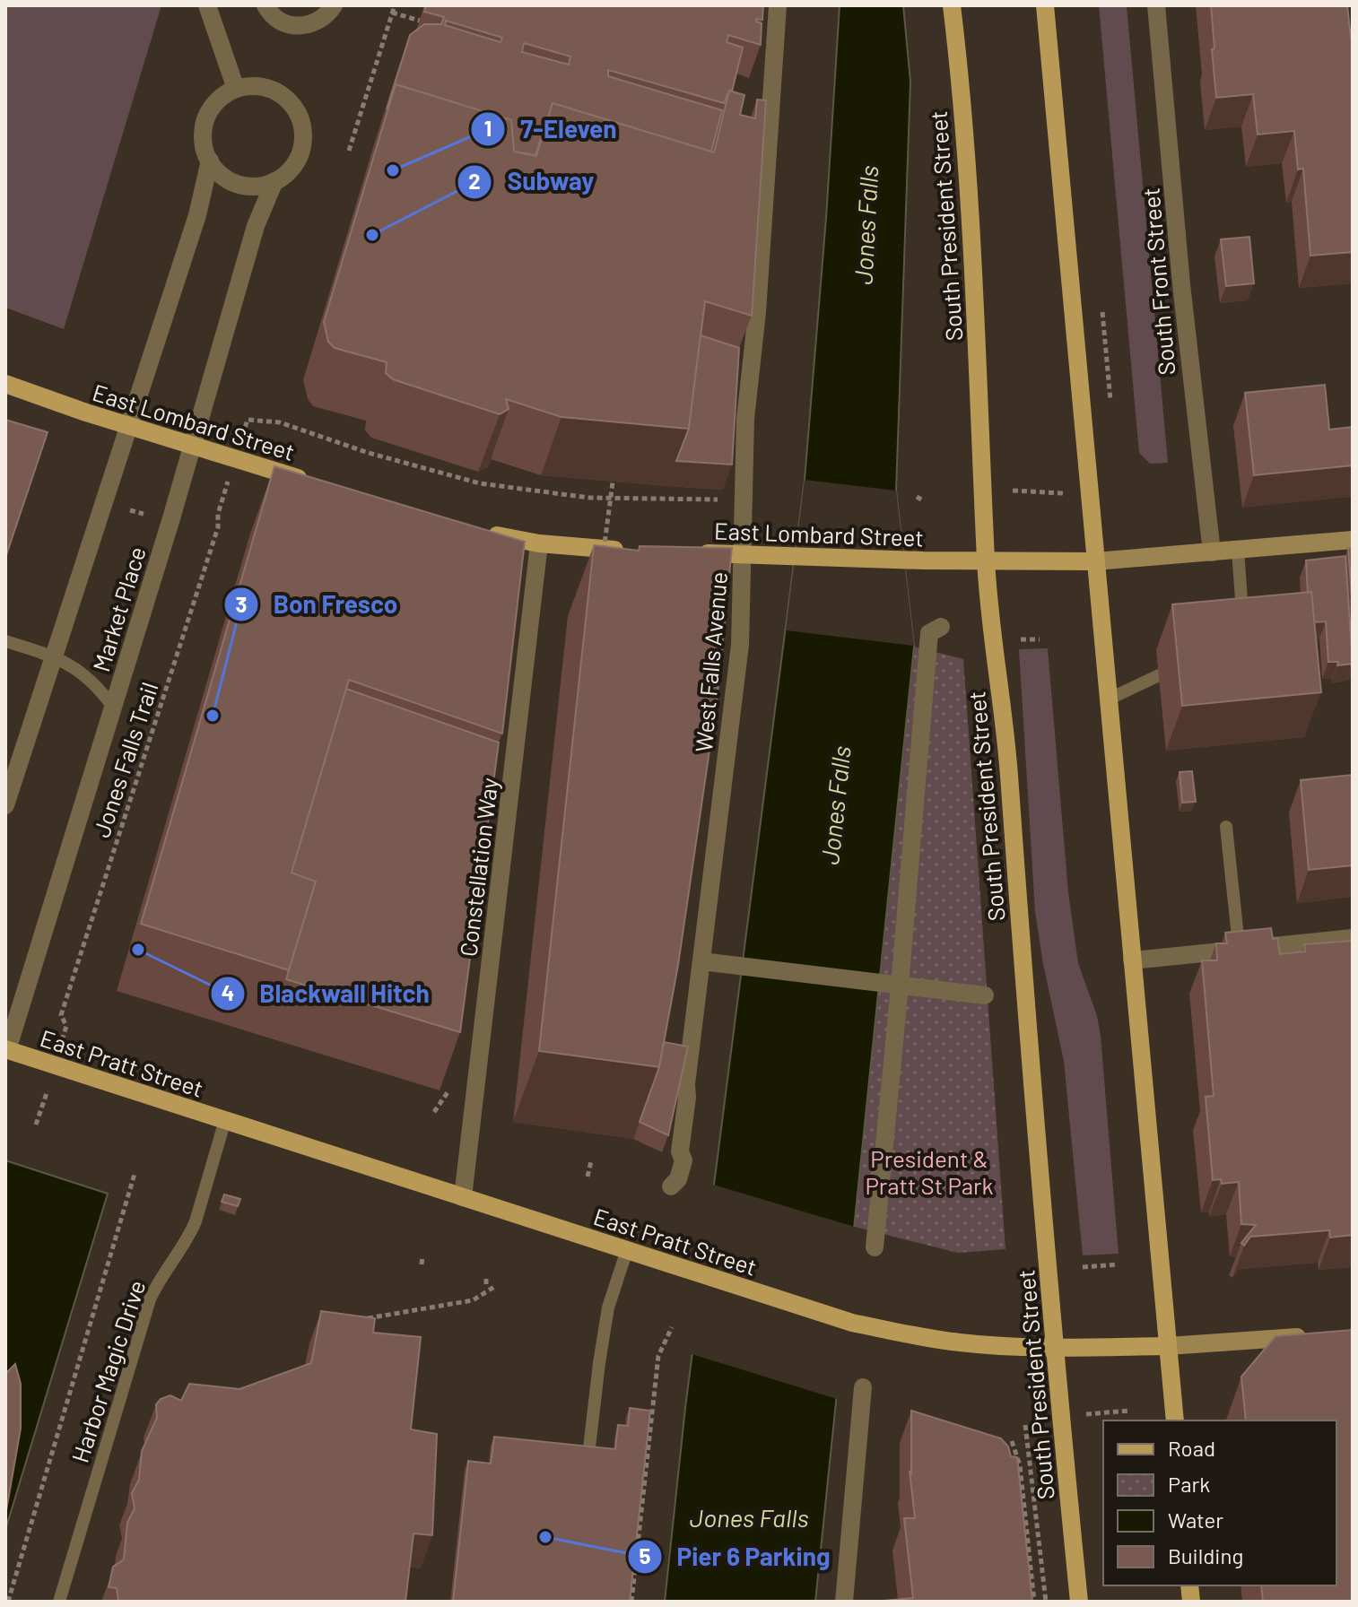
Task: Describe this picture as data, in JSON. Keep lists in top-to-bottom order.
{
  "streets": {
    "main road": ["South President Street", "East Lombard Street", "East Pratt Street"],
    "street": [
      "South Front Street",
      "Market Place",
      "West Falls Avenue",
      "Constellation Way"
    ],
    "lane": ["Harbor Magic Drive"],
    "path": ["Jones Falls Trail"]
  },
  "crossings": [
    ["South President Street", "East Lombard Street"],
    ["South President Street", "East Pratt Street"],
    ["South Front Street", "East Lombard Street"],
    ["East Lombard Street", "Market Place"],
    ["East Lombard Street", "West Falls Avenue"],
    ["Market Place", "East Pratt Street"],
    ["Constellation Way", "East Pratt Street"],
    ["East Pratt Street", "Harbor Magic Drive"]
  ],
  "water": ["Jones Falls"],
  "parks": ["President & Pratt St Park"],
  "places": [
    "7-Eleven",
    "Subway",
    "Bon Fresco",
    "Blackwall Hitch",
    "Pier 6 Parking"
  ],
  "legend": [
    "Road",
    "Park",
    "Water",
    "Building"
  ]
}
